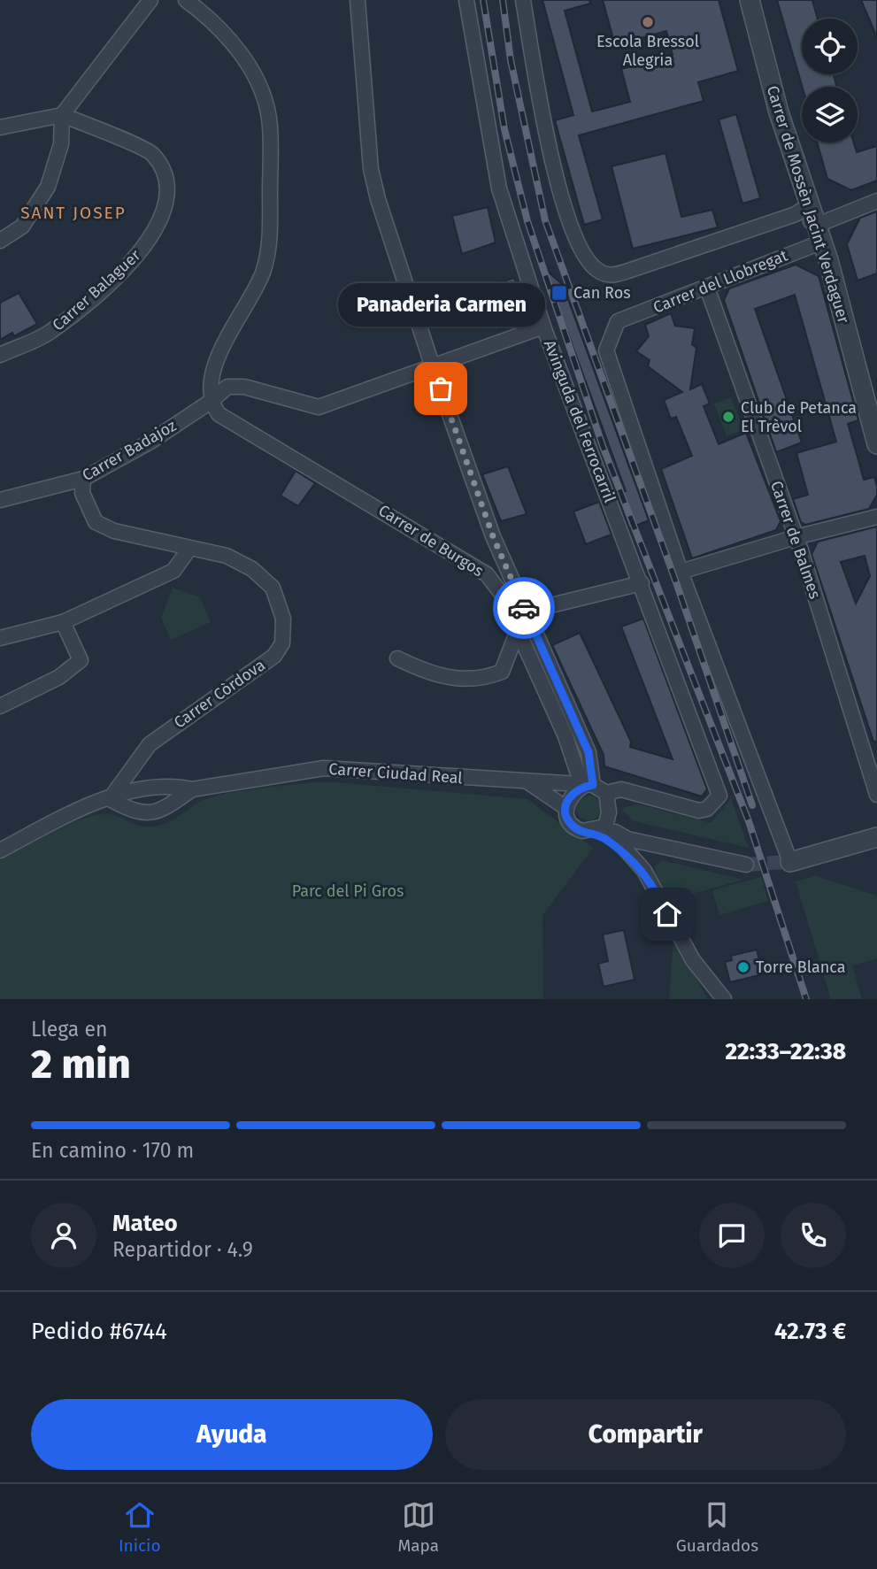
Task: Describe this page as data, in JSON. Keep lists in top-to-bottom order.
{
  "streets": {
    "street": [
      "Carrer de Mossèn Jacint Verdaguer",
      "Carrer del Llobregat",
      "Carrer Balaguer",
      "Avinguda del Ferrocarril",
      "Carrer Badajoz",
      "Carrer de Balmes",
      "Carrer de Burgos",
      "Carrer Còrdova",
      "Carrer Ciudad Real"
    ]
  },
  "crossings": [
    ["Carrer de Mossèn Jacint Verdaguer", "Carrer del Llobregat"],
    ["Carrer del Llobregat", "Carrer de Balmes"],
    ["Avinguda del Ferrocarril", "Carrer de Burgos"],
    ["Avinguda del Ferrocarril", "Carrer Ciudad Real"],
    ["Carrer Badajoz", "Carrer de Burgos"],
    ["Carrer Badajoz", "Carrer Còrdova"],
    ["Carrer de Burgos", "Carrer Ciudad Real"],
    ["Carrer Còrdova", "Carrer Ciudad Real"]
  ],
  "districts": ["SANT JOSEP"],
  "parks": ["Parc del Pi Gros"],
  "places": {
    "other": [
      "Escola Bressol Alegria",
      "Panaderia Carmen",
      "Club de Petanca El Trèvol",
      "Torre Blanca"
    ],
    "transit": ["Can Ros"]
  },
  "page": {
    "bubble": "Panaderia Carmen",
    "heading": ["2 min", "Llega en", "22:33–22:38"],
    "panel": [
      "Mateo",
      "Repartidor · 4.9",
      "Pedido #6744",
      "42.73 €"
    ],
    "bar": "En camino · 170 m",
    "buttons": ["Ayuda", "Compartir"],
    "tabs": ["Inicio", "Mapa", "Guardados"]
  }
}
